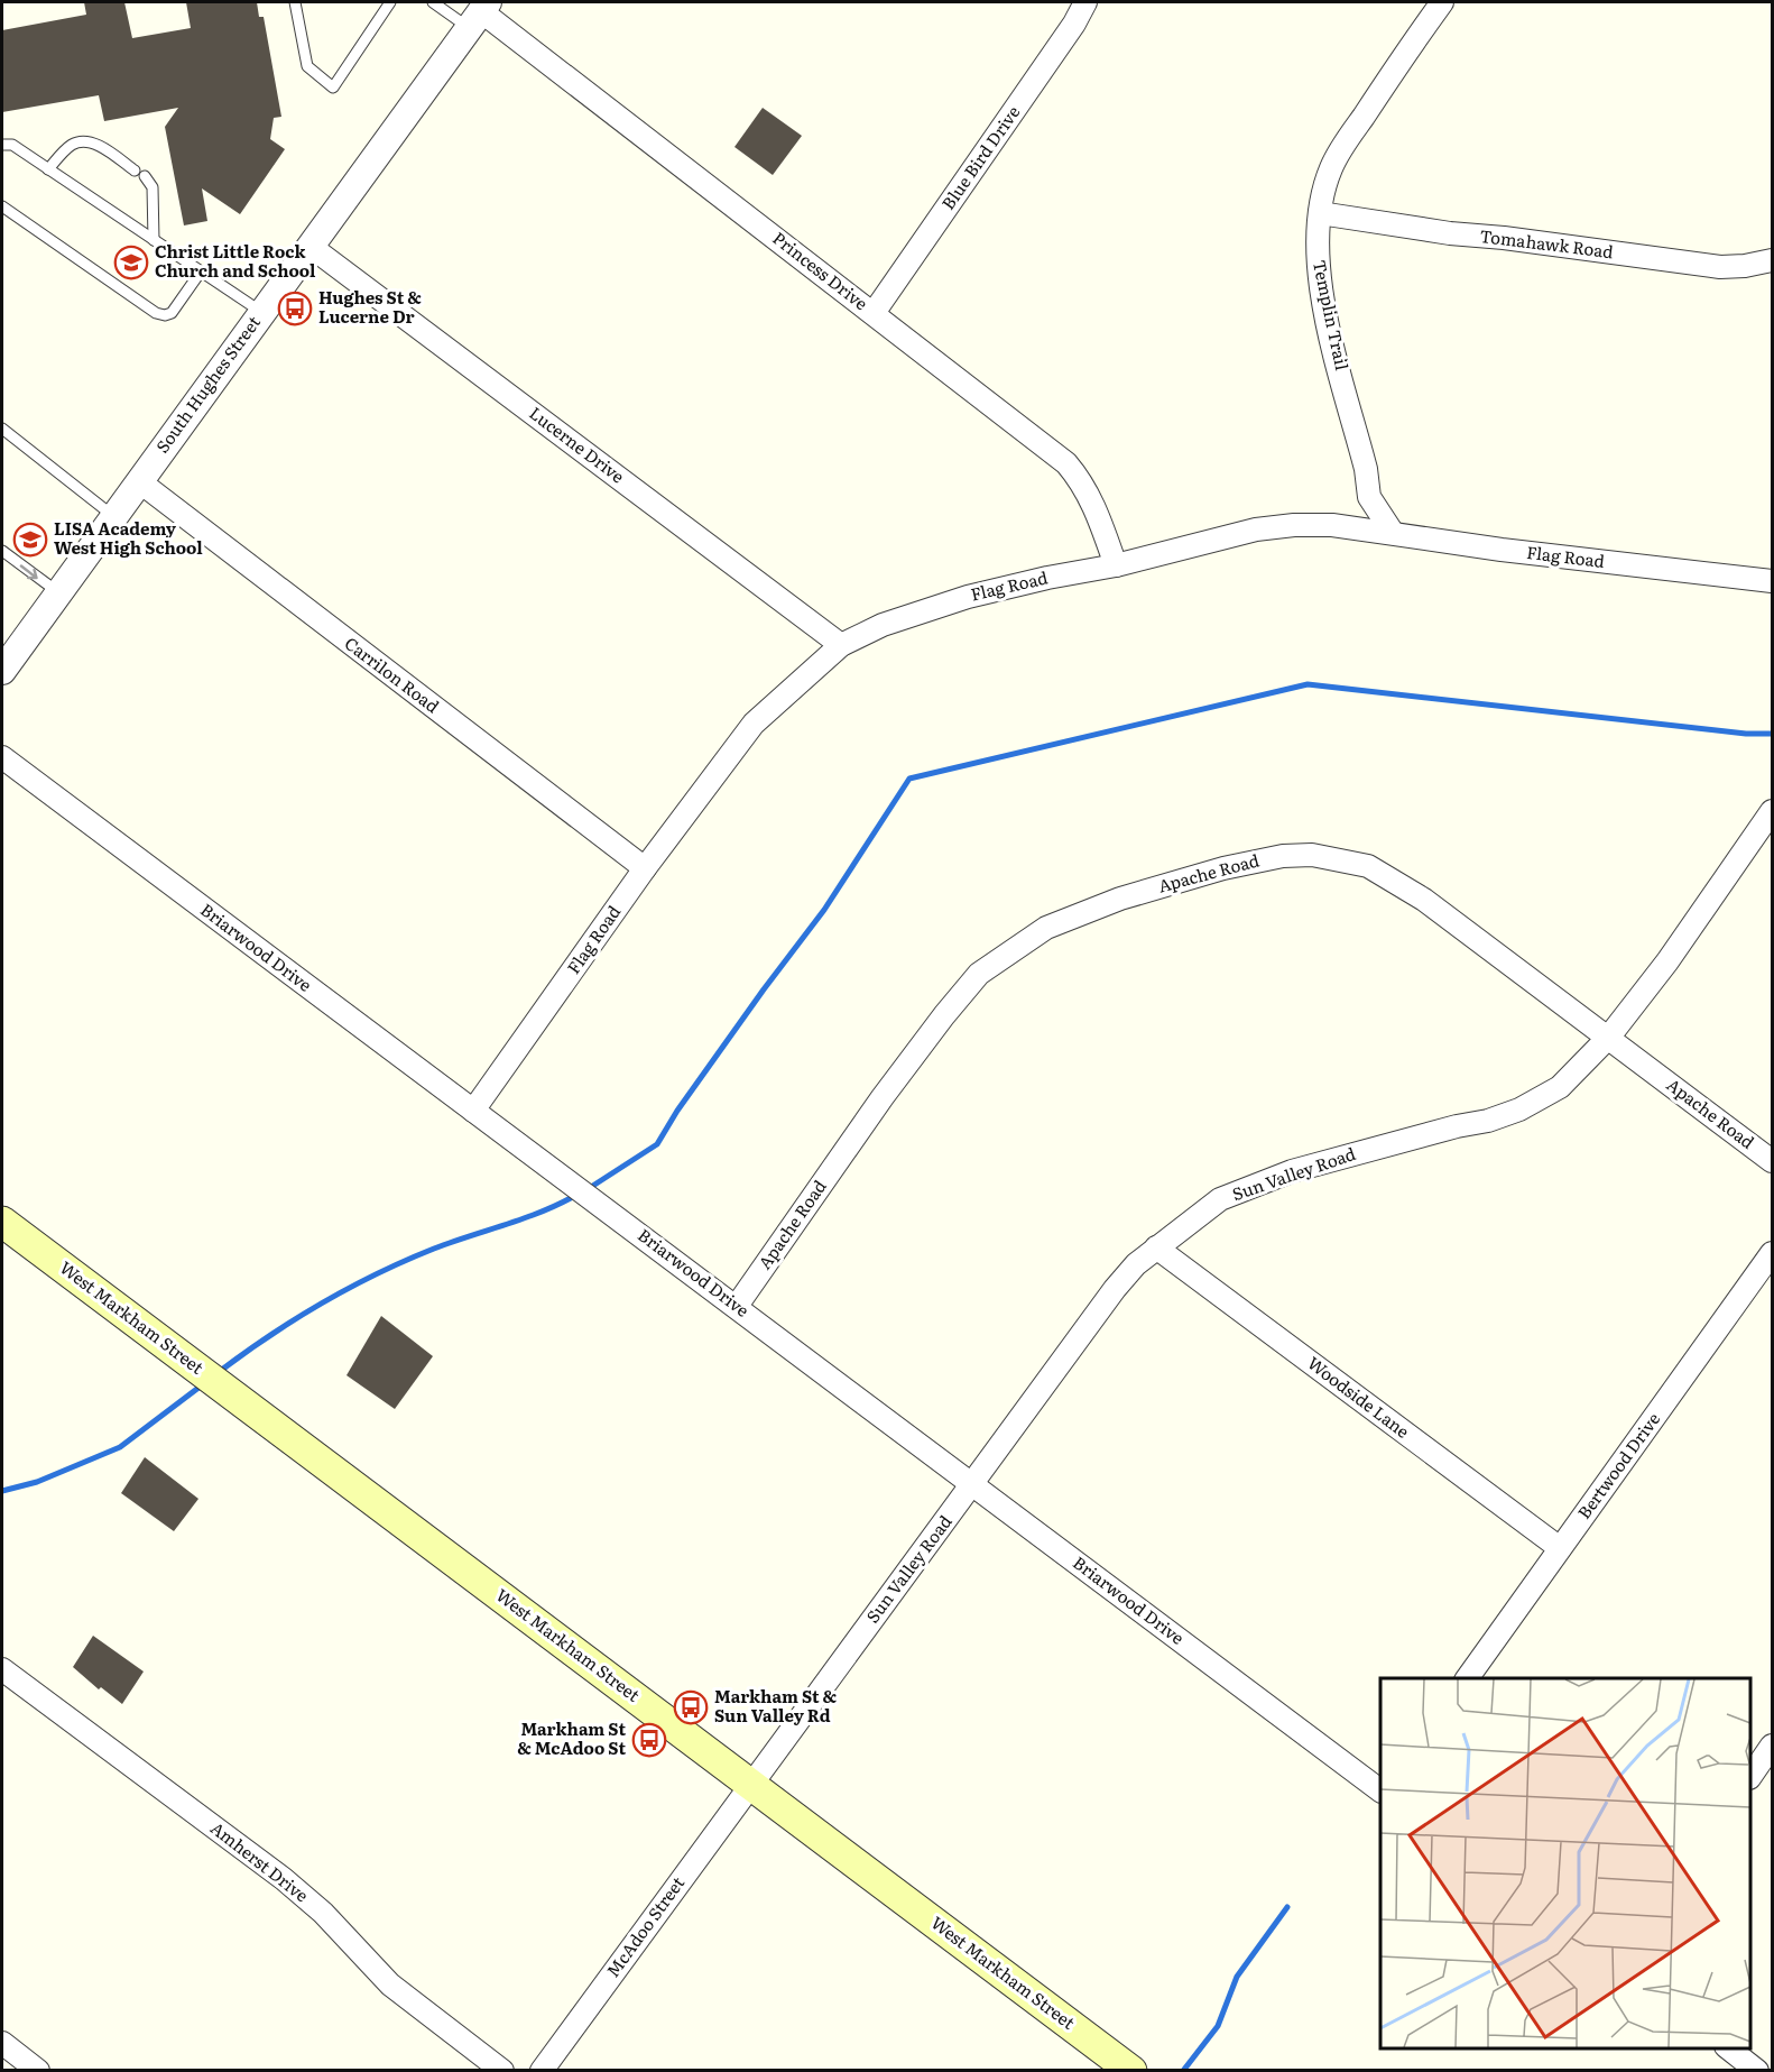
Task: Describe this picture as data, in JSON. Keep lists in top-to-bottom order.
{
  "streets": {
    "main road": ["West Markham Street"],
    "street": [
      "Blue Bird Drive",
      "Tomahawk Road",
      "Princess Drive",
      "Templin Trail",
      "South Hughes Street",
      "Lucerne Drive",
      "Flag Road",
      "Carrilon Road",
      "Apache Road",
      "Briarwood Drive",
      "Sun Valley Road",
      "Woodside Lane",
      "Bertwood Drive",
      "Amherst Drive",
      "McAdoo Street"
    ]
  },
  "crossings": [
    ["Blue Bird Drive", "Princess Drive"],
    ["Tomahawk Road", "Templin Trail"],
    ["Princess Drive", "South Hughes Street"],
    ["Princess Drive", "Flag Road"],
    ["Templin Trail", "Flag Road"],
    ["South Hughes Street", "Lucerne Drive"],
    ["South Hughes Street", "Carrilon Road"],
    ["Lucerne Drive", "Flag Road"],
    ["Flag Road", "Carrilon Road"],
    ["Flag Road", "Briarwood Drive"],
    ["Apache Road", "Briarwood Drive"],
    ["Apache Road", "Sun Valley Road"],
    ["Briarwood Drive", "Sun Valley Road"],
    ["Sun Valley Road", "West Markham Street"],
    ["Sun Valley Road", "Woodside Lane"],
    ["Sun Valley Road", "McAdoo Street"],
    ["West Markham Street", "McAdoo Street"],
    ["Woodside Lane", "Bertwood Drive"]
  ],
  "places": {
    "school or university": ["Christ Little Rock Church and School", "LISA Academy West High School"],
    "bus stop": ["Hughes St & Lucerne Dr", "Markham St & Sun Valley Rd", "Markham St & McAdoo St"]
  }
}
